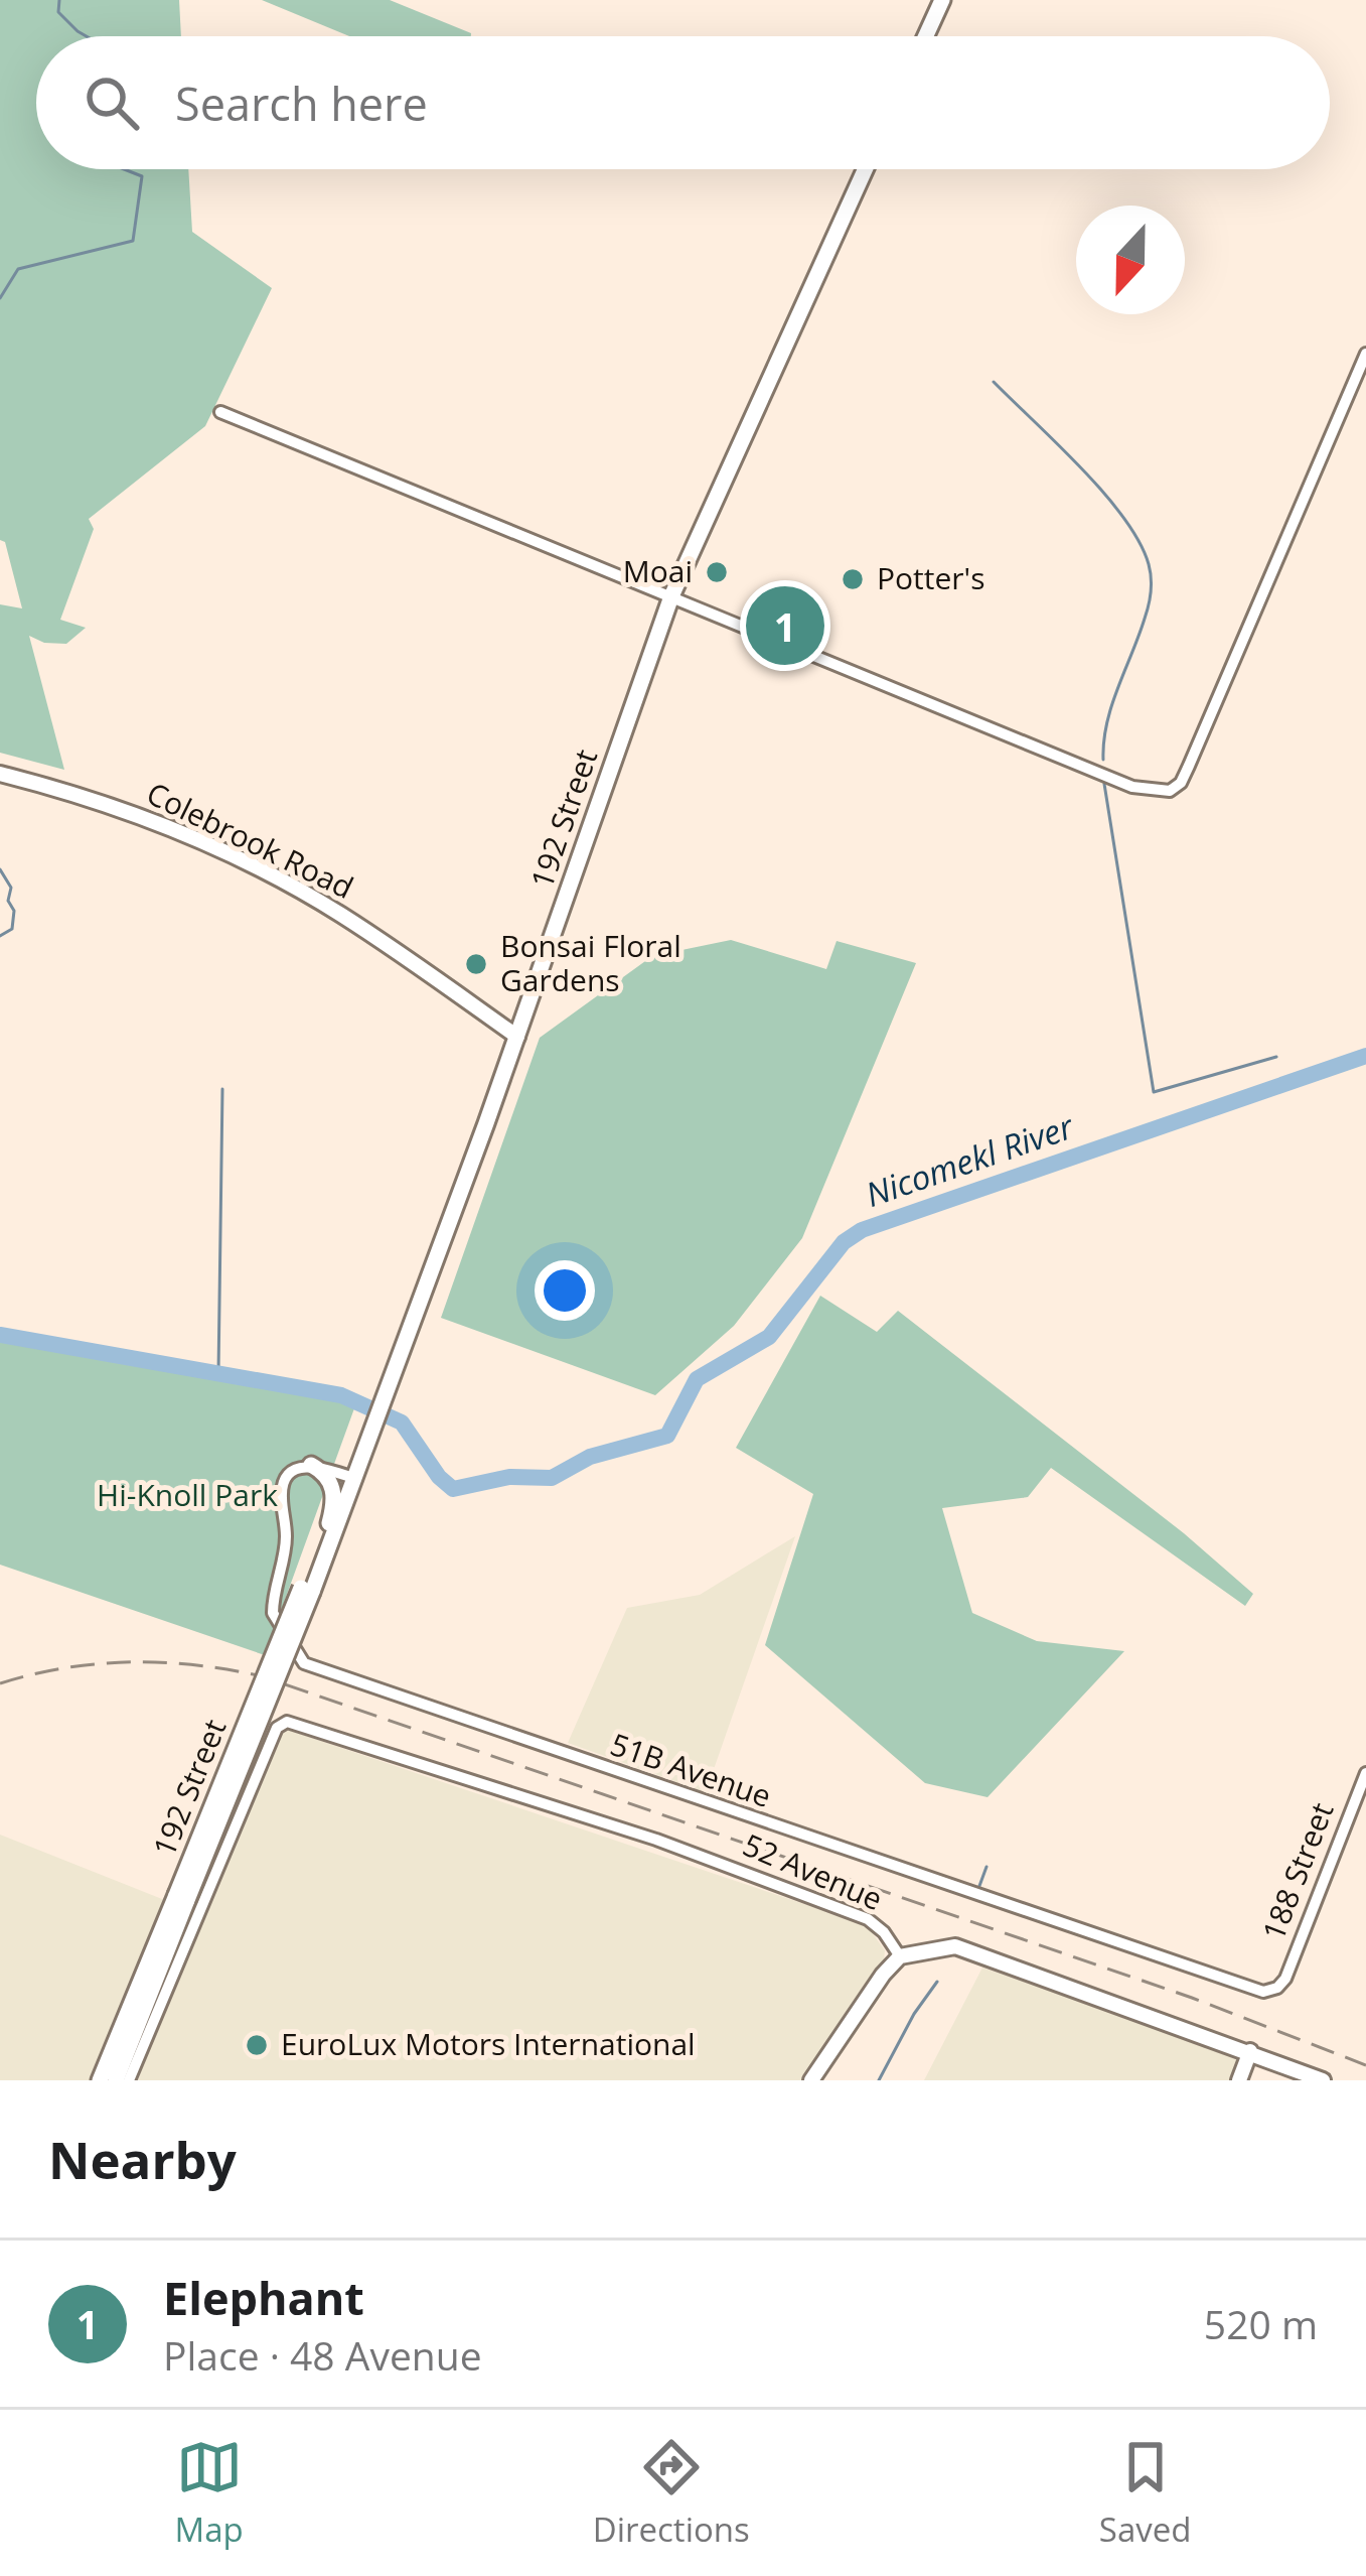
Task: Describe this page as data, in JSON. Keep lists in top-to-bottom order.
{
  "streets": {
    "main road": ["192 Street"],
    "street": [
      "Colebrook Road",
      "51B Avenue",
      "188 Street",
      "52 Avenue"
    ]
  },
  "crossings": [
    ["192 Street", "Colebrook Road"],
    ["51B Avenue", "188 Street"]
  ],
  "water": ["Nicomekl River"],
  "parks": ["Hi-Knoll Park"],
  "places": [
    "Moai",
    "Potter's",
    "Bonsai Floral Gardens",
    "EuroLux Motors International"
  ],
  "north": "bottom",
  "page": {
    "search": "Search here",
    "pins": "1",
    "heading": "Nearby",
    "list": [
      {
        "mark": "1",
        "name": "Elephant",
        "note": "Place · 48 Avenue",
        "value": "520 m"
      }
    ],
    "nav": ["Map", "Directions", "Saved"]
  }
}
